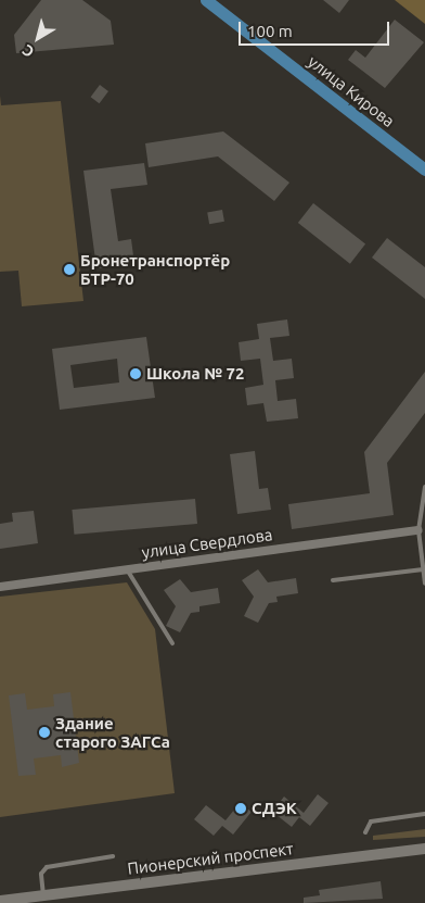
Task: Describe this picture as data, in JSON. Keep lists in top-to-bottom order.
{
  "streets": {
    "main road": ["улица Кирова", "Пионерский проспект"],
    "street": ["улица Свердлова"]
  },
  "places": [
    "Бронетранспортёр БТР-70",
    "Школа № 72",
    "Здание старого ЗАГСа",
    "СДЭК"
  ],
  "scale_bar": "100 m",
  "north": "bottom left"
}
